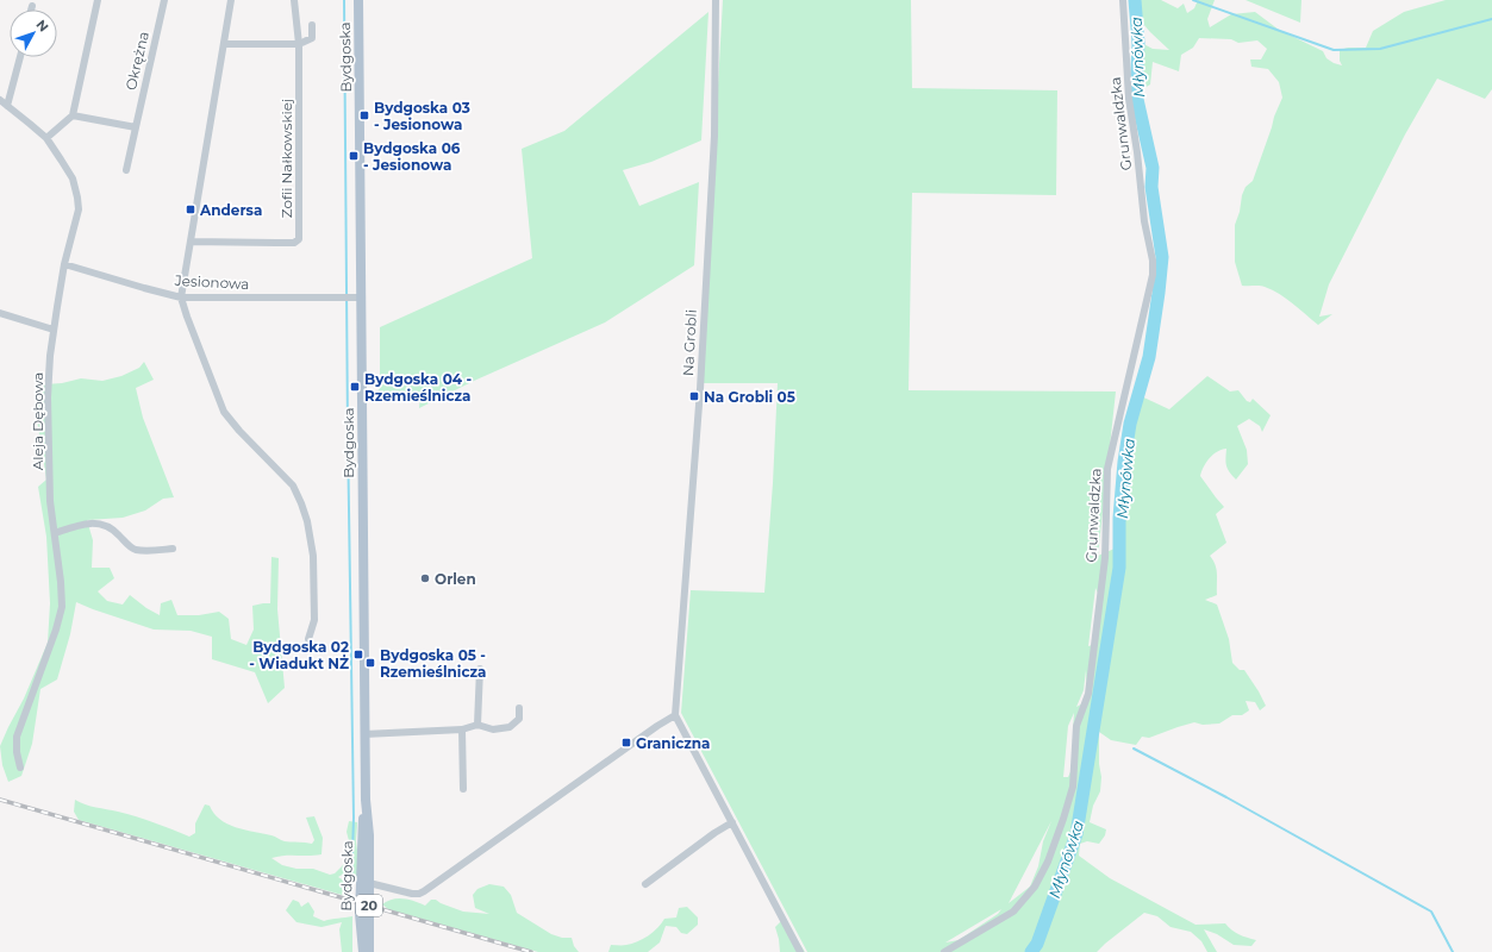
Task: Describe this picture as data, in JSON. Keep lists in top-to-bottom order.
{
  "streets": {
    "main road": ["Bydgoska", "20"],
    "street": [
      "Okrężna",
      "Grunwaldzka",
      "Zofii Nałkowskiej",
      "Jesionowa",
      "Na Grobli",
      "Aleja Dębowa"
    ]
  },
  "crossings": [
    ["Bydgoska", "Jesionowa"],
    ["Jesionowa", "Aleja Dębowa"]
  ],
  "water": ["Młynówka"],
  "places": {
    "transit": [
      "Bydgoska 03 - Jesionowa",
      "Bydgoska 06 - Jesionowa",
      "Andersa",
      "Bydgoska 04 - Rzemieślnicza",
      "Na Grobli 05",
      "Bydgoska 02 - Wiadukt NŻ",
      "Bydgoska 05 - Rzemieślnicza",
      "Graniczna"
    ],
    "other": ["Orlen"]
  },
  "north": "top right"
}
